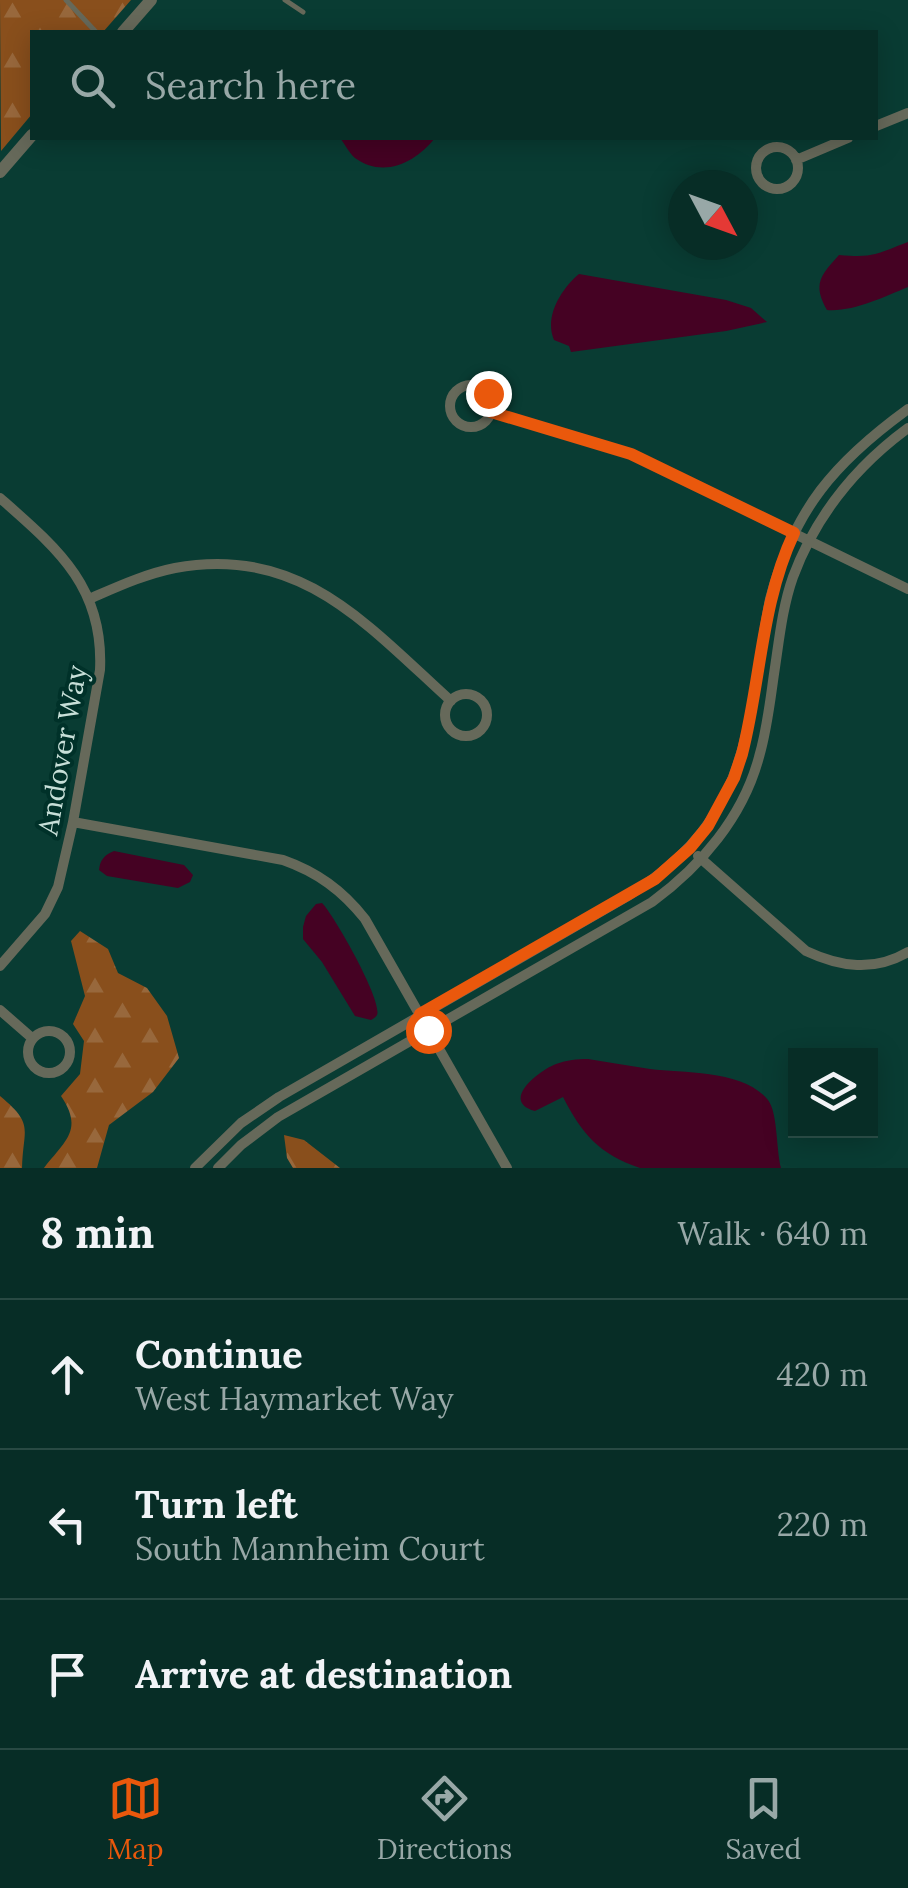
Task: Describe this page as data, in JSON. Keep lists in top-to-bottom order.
{
  "streets": {
    "street": ["Andover Way"]
  },
  "north": "bottom right",
  "page": {
    "search": "Search here",
    "heading": ["8 min", "Walk · 640 m"],
    "list": [
      ["Continue", "West Haymarket Way", "420 m"],
      ["Turn left", "South Mannheim Court", "220 m"],
      "Arrive at destination"
    ],
    "nav": ["Map", "Directions", "Saved"]
  }
}
